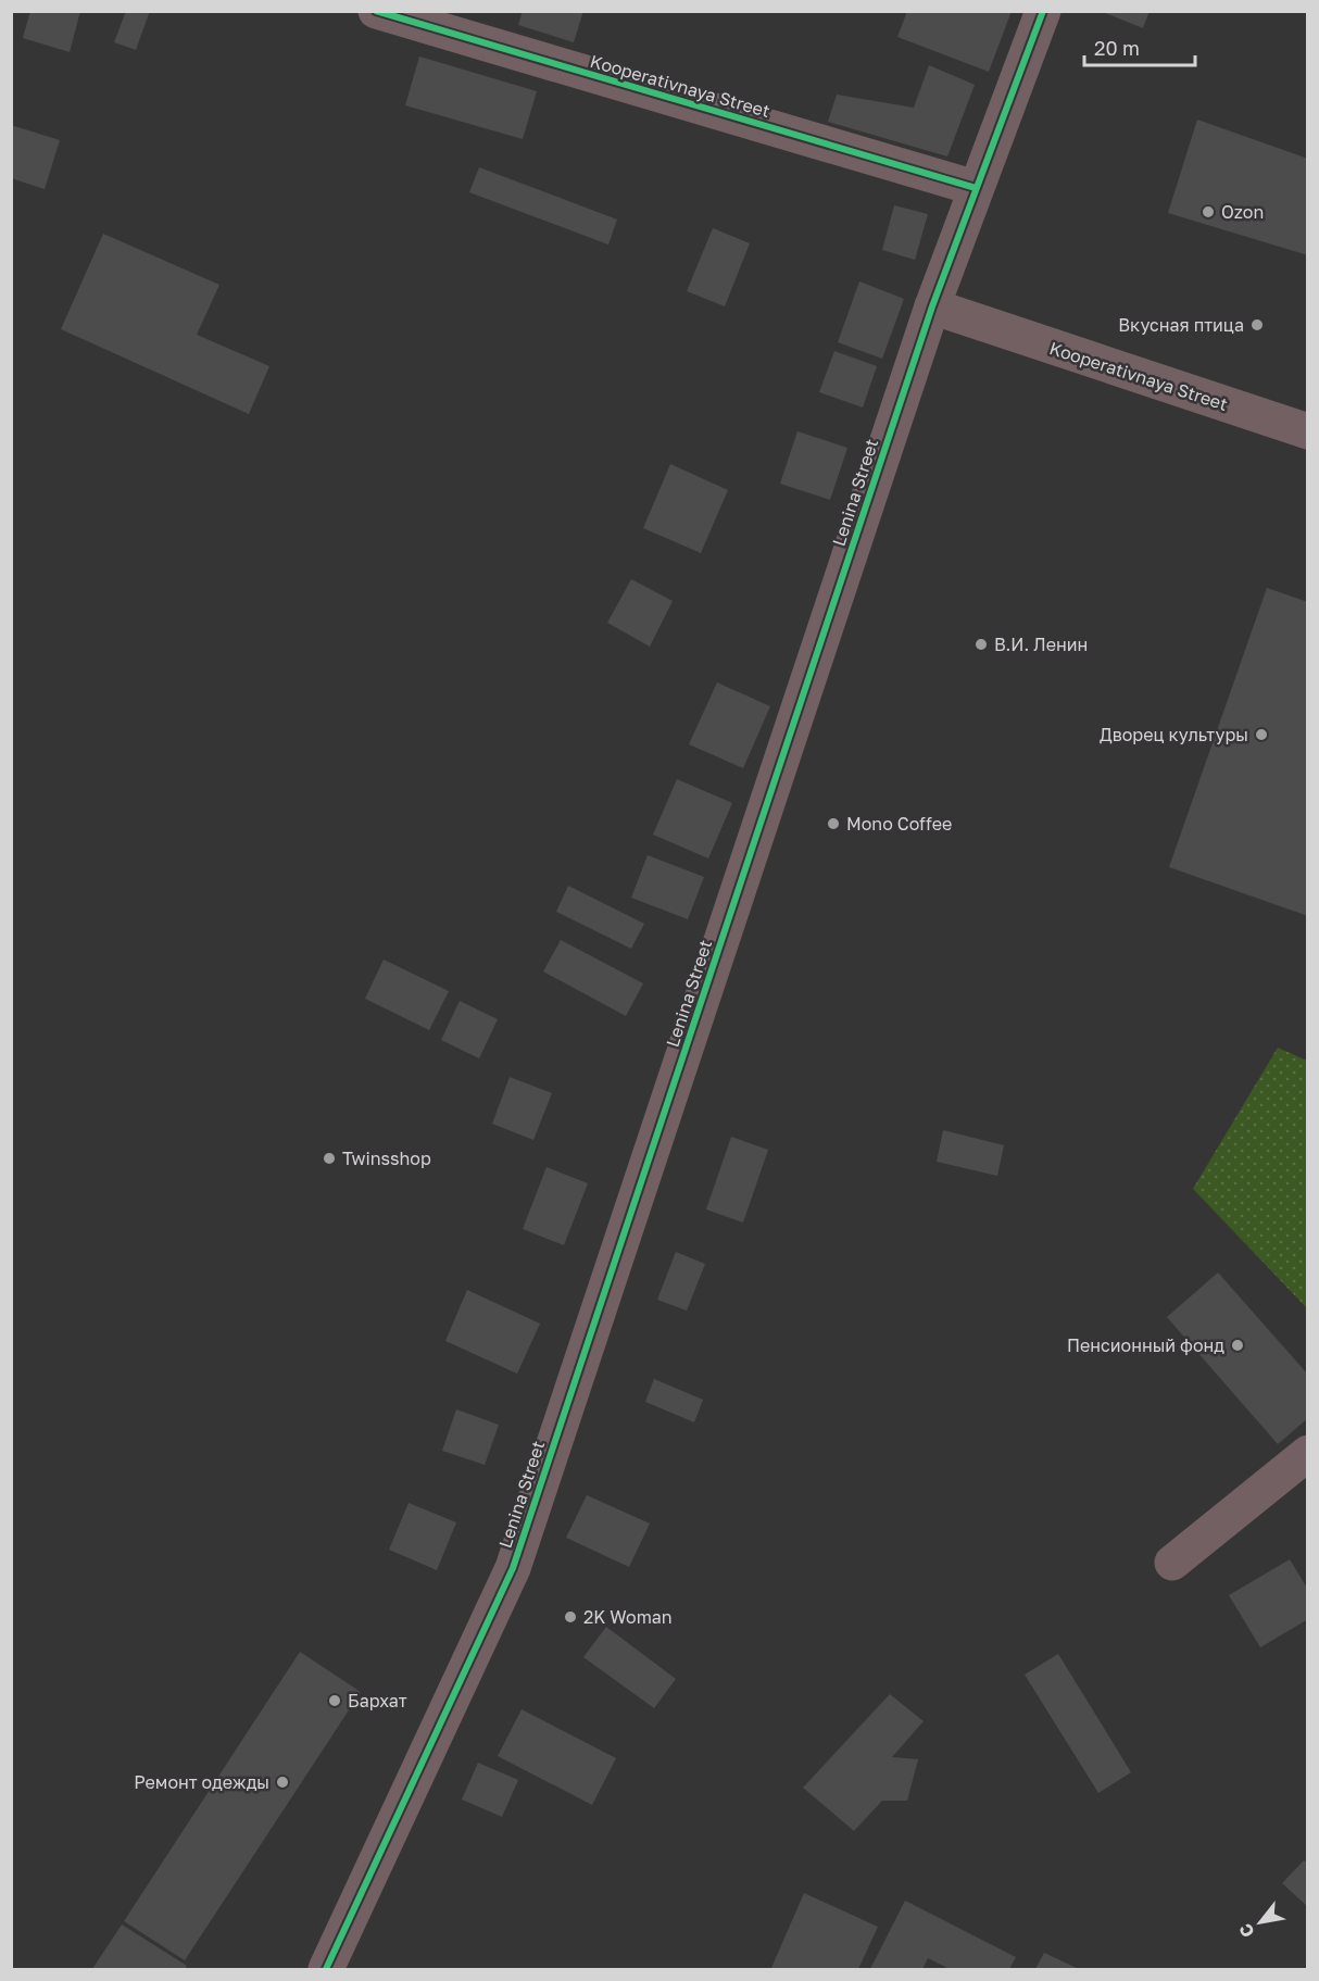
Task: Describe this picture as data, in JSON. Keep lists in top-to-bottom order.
{
  "streets": {
    "street": ["Kooperativnaya Street", "Lenina Street"]
  },
  "crossings": [
    ["Kooperativnaya Street", "Lenina Street"]
  ],
  "places": [
    "Ozon",
    "Вкусная птица",
    "В.И. Ленин",
    "Дворец культуры",
    "Mono Coffee",
    "Twinsshop",
    "Пенсионный фонд",
    "2K Woman",
    "Бархат",
    "Ремонт одежды"
  ],
  "scale_bar": "20 m",
  "north": "bottom left"
}
